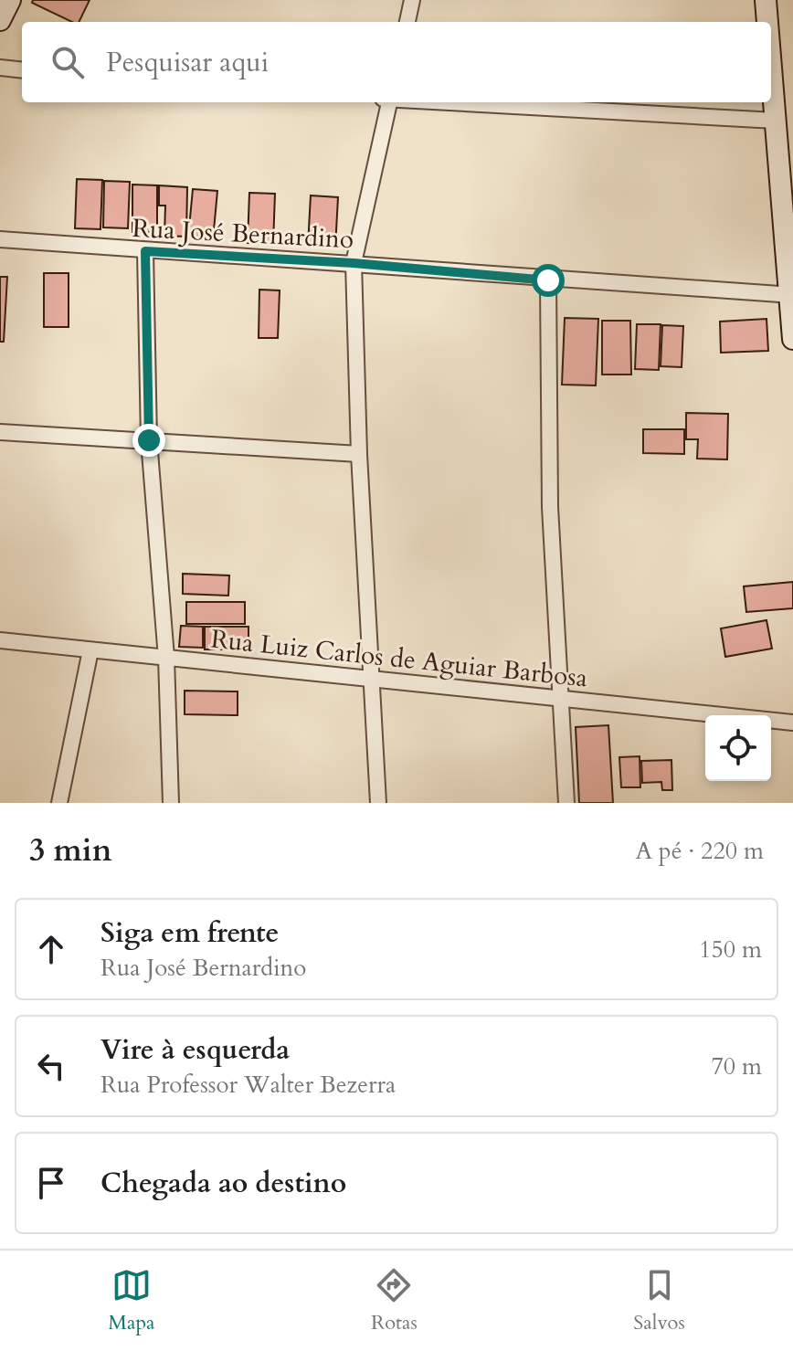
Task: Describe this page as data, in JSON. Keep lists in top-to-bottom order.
{
  "streets": {
    "street": ["Rua José Bernardino", "Rua Luiz Carlos de Aguiar Barbosa"]
  },
  "page": {
    "search": "Pesquisar aqui",
    "heading": ["3 min", "A pé · 220 m"],
    "list": [
      ["Siga em frente", "Rua José Bernardino", "150 m"],
      ["Vire à esquerda", "Rua Professor Walter Bezerra", "70 m"],
      "Chegada ao destino"
    ],
    "nav": ["Mapa", "Rotas", "Salvos"]
  }
}
